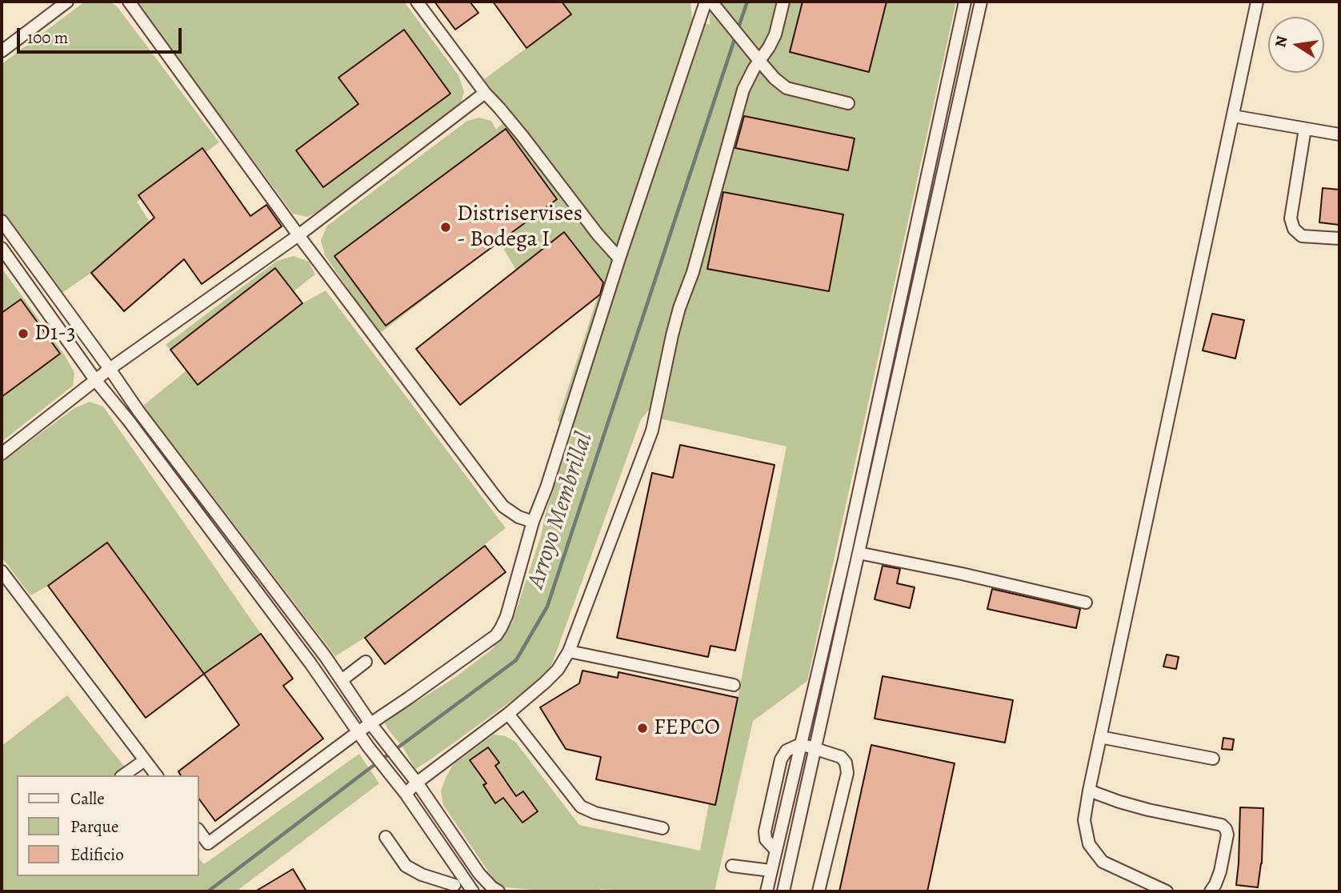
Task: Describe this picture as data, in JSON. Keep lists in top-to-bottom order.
{
  "water": ["Arroyo Membrillal"],
  "places": ["Distriservises - Bodega I", "D1-3", "FEPCO"],
  "legend": ["Calle", "Parque", "Edificio"],
  "scale_bar": "100 m",
  "north": "left"
}
